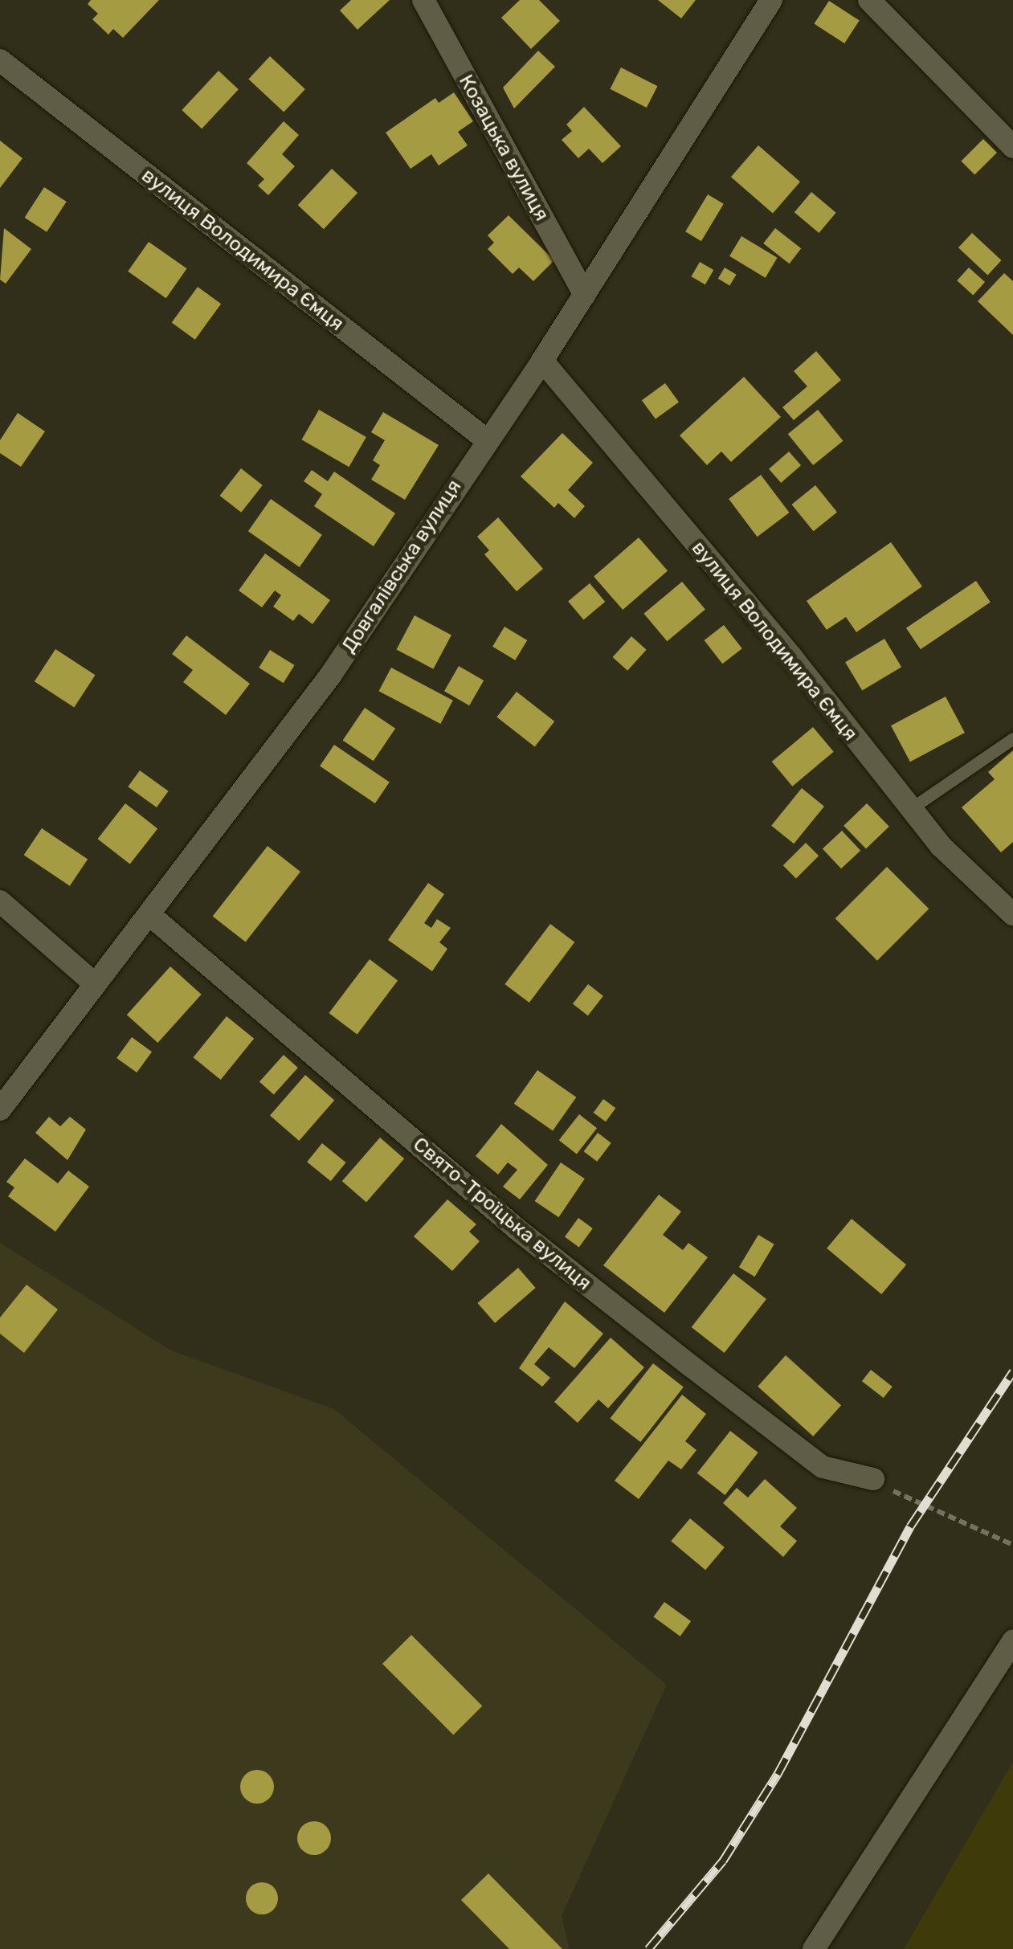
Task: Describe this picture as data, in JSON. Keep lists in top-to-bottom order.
{
  "streets": {
    "street": [
      "Козацька вулиця",
      "вулиця Володимира Ємця",
      "Довгалівська вулиця",
      "Свято-Троїцька вулиця"
    ]
  },
  "crossings": [
    ["Козацька вулиця", "Довгалівська вулиця"],
    ["вулиця Володимира Ємця", "Довгалівська вулиця"],
    ["Довгалівська вулиця", "Свято-Троїцька вулиця"]
  ]
}
